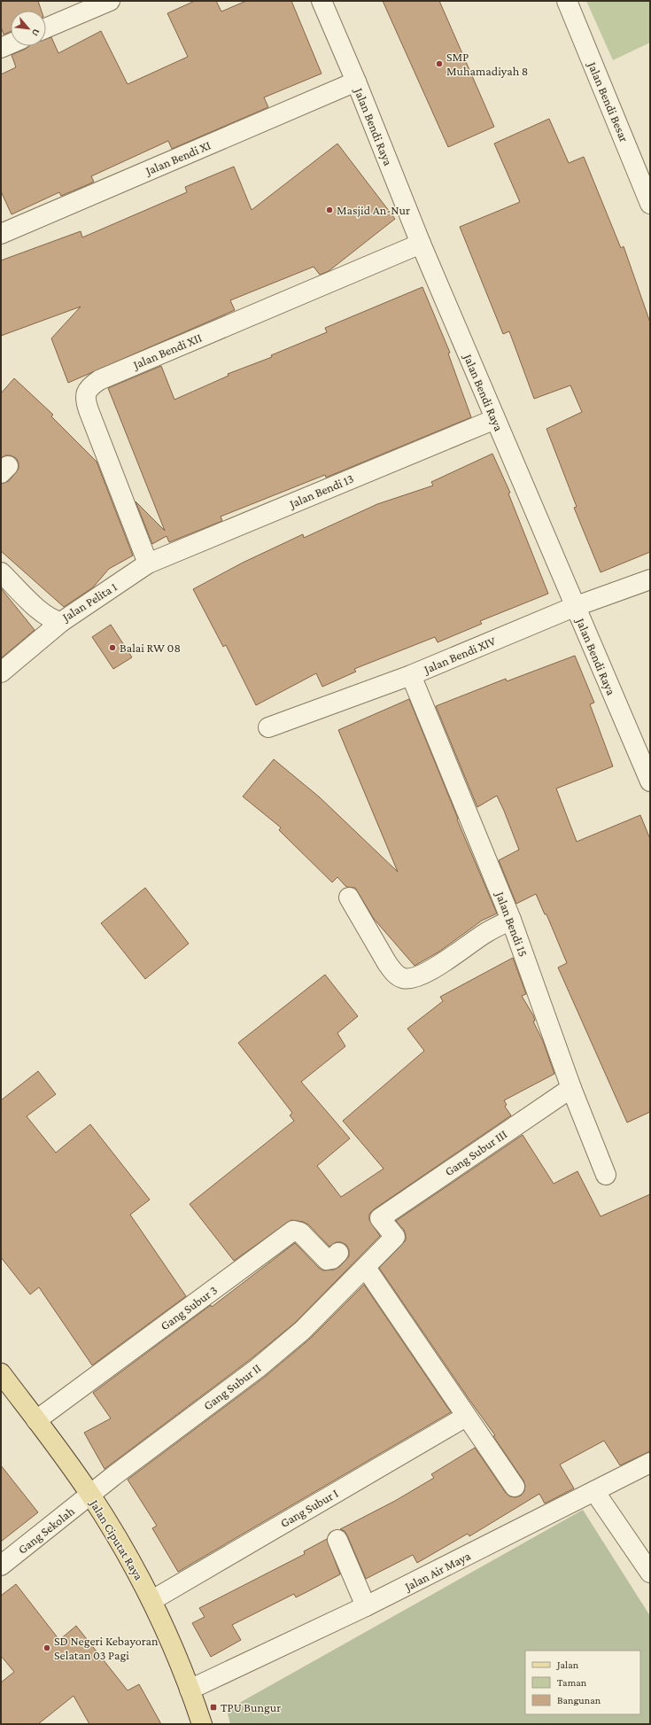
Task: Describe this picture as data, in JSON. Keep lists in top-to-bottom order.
{
  "streets": {
    "main road": ["Jalan Ciputat Raya"],
    "street": [
      "Jalan Bendi Besar",
      "Jalan Bendi Raya",
      "Jalan Bendi XI",
      "Jalan Bendi XII",
      "Jalan Bendi 13",
      "Jalan Pelita 1",
      "Jalan Bendi XIV",
      "Jalan Bendi 15",
      "Gang Subur III",
      "Gang Subur 3",
      "Gang Subur II",
      "Gang Subur I",
      "Gang Sekolah",
      "Jalan Air Maya"
    ]
  },
  "crossings": [
    ["Jalan Bendi Raya", "Jalan Bendi XI"],
    ["Jalan Bendi Raya", "Jalan Bendi XII"],
    ["Jalan Bendi Raya", "Jalan Bendi 13"],
    ["Jalan Bendi Raya", "Jalan Bendi XIV"],
    ["Jalan Bendi XII", "Jalan Bendi 13"],
    ["Jalan Bendi XII", "Jalan Pelita 1"],
    ["Jalan Bendi 13", "Jalan Pelita 1"],
    ["Jalan Bendi XIV", "Jalan Bendi 15"],
    ["Jalan Bendi 15", "Gang Subur III"],
    ["Gang Subur III", "Gang Subur II"],
    ["Gang Subur 3", "Jalan Ciputat Raya"],
    ["Gang Subur II", "Gang Sekolah"],
    ["Gang Subur II", "Jalan Ciputat Raya"],
    ["Gang Subur I", "Jalan Ciputat Raya"],
    ["Gang Sekolah", "Jalan Ciputat Raya"],
    ["Jalan Ciputat Raya", "Jalan Air Maya"]
  ],
  "places": {
    "other": [
      "SMP Muhamadiyah 8",
      "Masjid An-Nur",
      "Balai RW 08",
      "SD Negeri Kebayoran Selatan 03 Pagi"
    ],
    "transit": ["TPU Bungur"]
  },
  "legend": ["Jalan", "Taman", "Bangunan"],
  "north": "bottom right"
}
